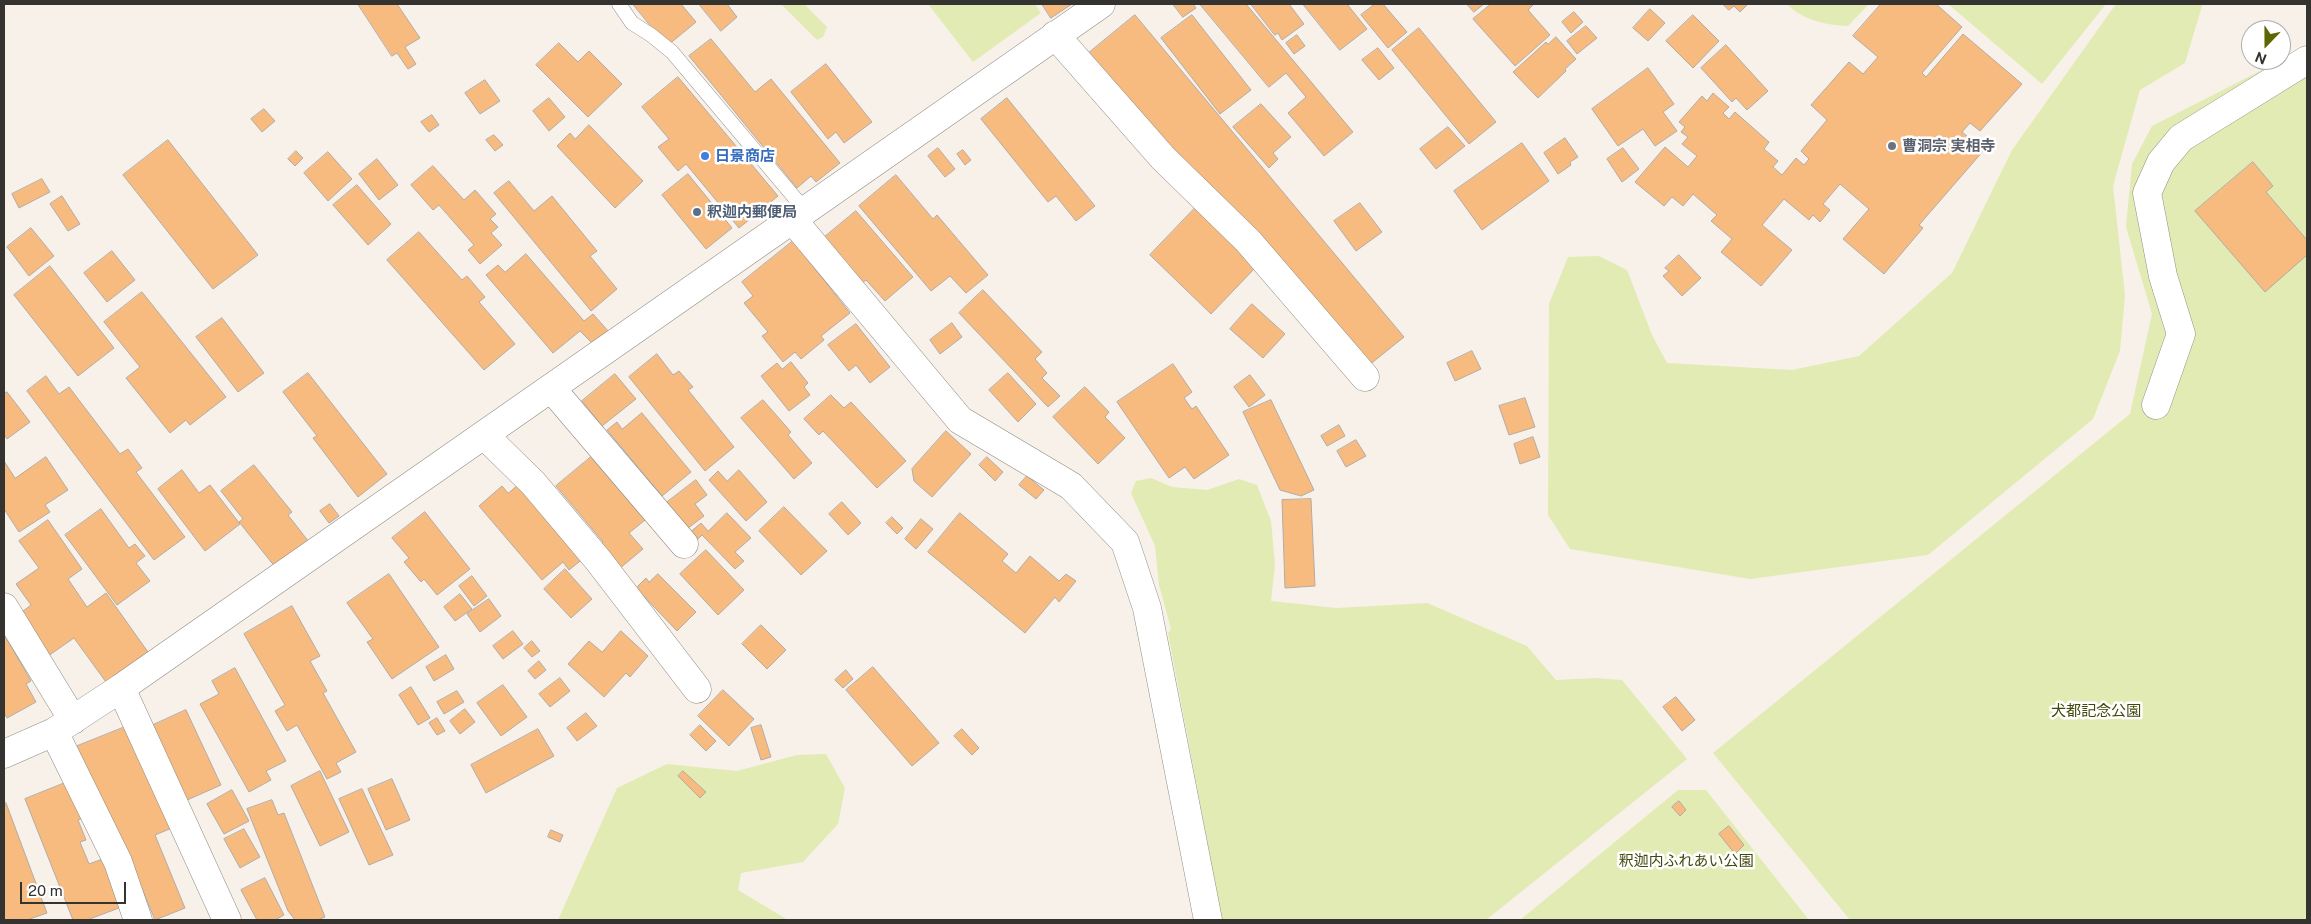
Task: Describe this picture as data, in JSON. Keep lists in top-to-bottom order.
{
  "parks": ["犬都記念公園", "釈迦内ふれあい公園"],
  "places": ["曹洞宗 実相寺", "日景商店", "釈迦内郵便局"],
  "scale_bar": "20 m",
  "north": "bottom"
}
